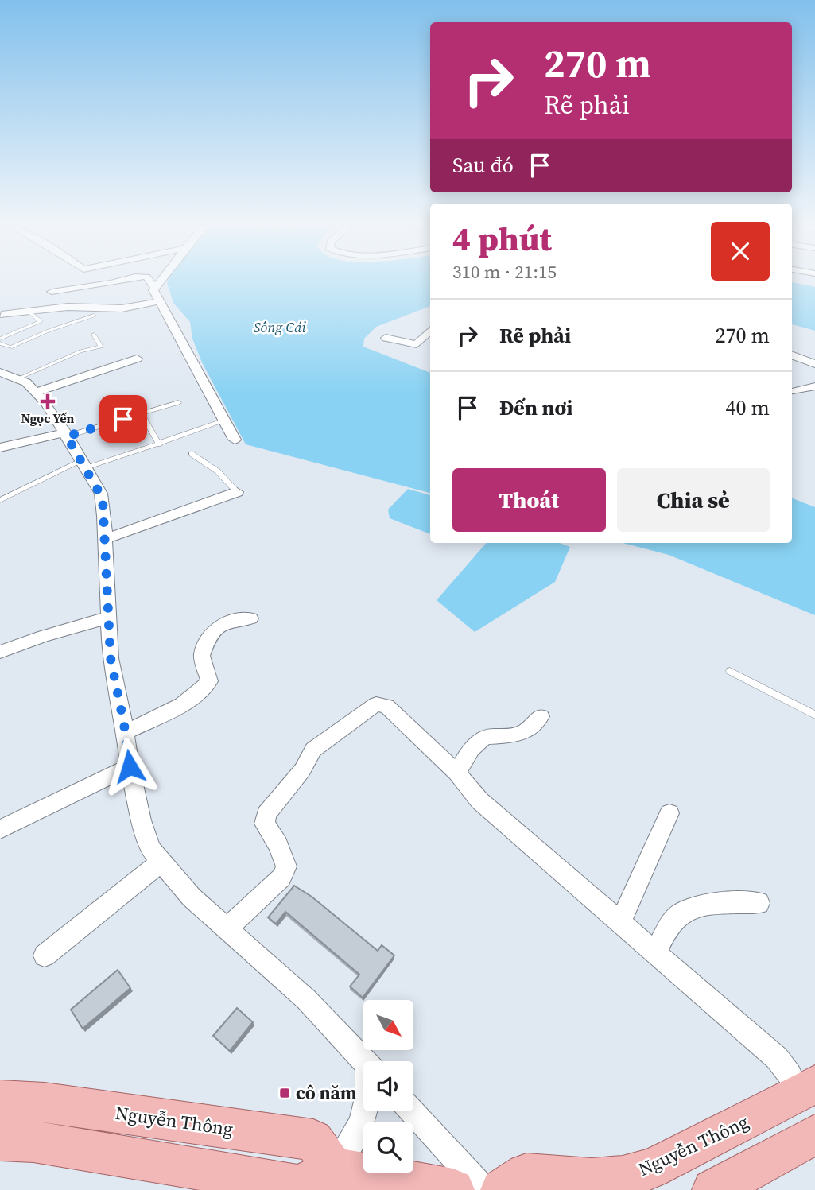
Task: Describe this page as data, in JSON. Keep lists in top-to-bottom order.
{
  "streets": {
    "main road": ["Nguyễn Thông"]
  },
  "water": ["Sông Cái"],
  "places": {
    "health": ["Ngọc Yến"],
    "transit": ["cô năm"]
  },
  "north": "bottom right",
  "page": {
    "turn": ["270 m", "Rẽ phải"],
    "then": "Sau đó",
    "heading": ["4 phút", "310 m · 21:15"],
    "list": [
      {
        "name": "Rẽ phải",
        "value": "270 m"
      },
      {
        "name": "Đến nơi",
        "value": "40 m"
      }
    ],
    "buttons": ["Thoát", "Chia sẻ"]
  }
}
